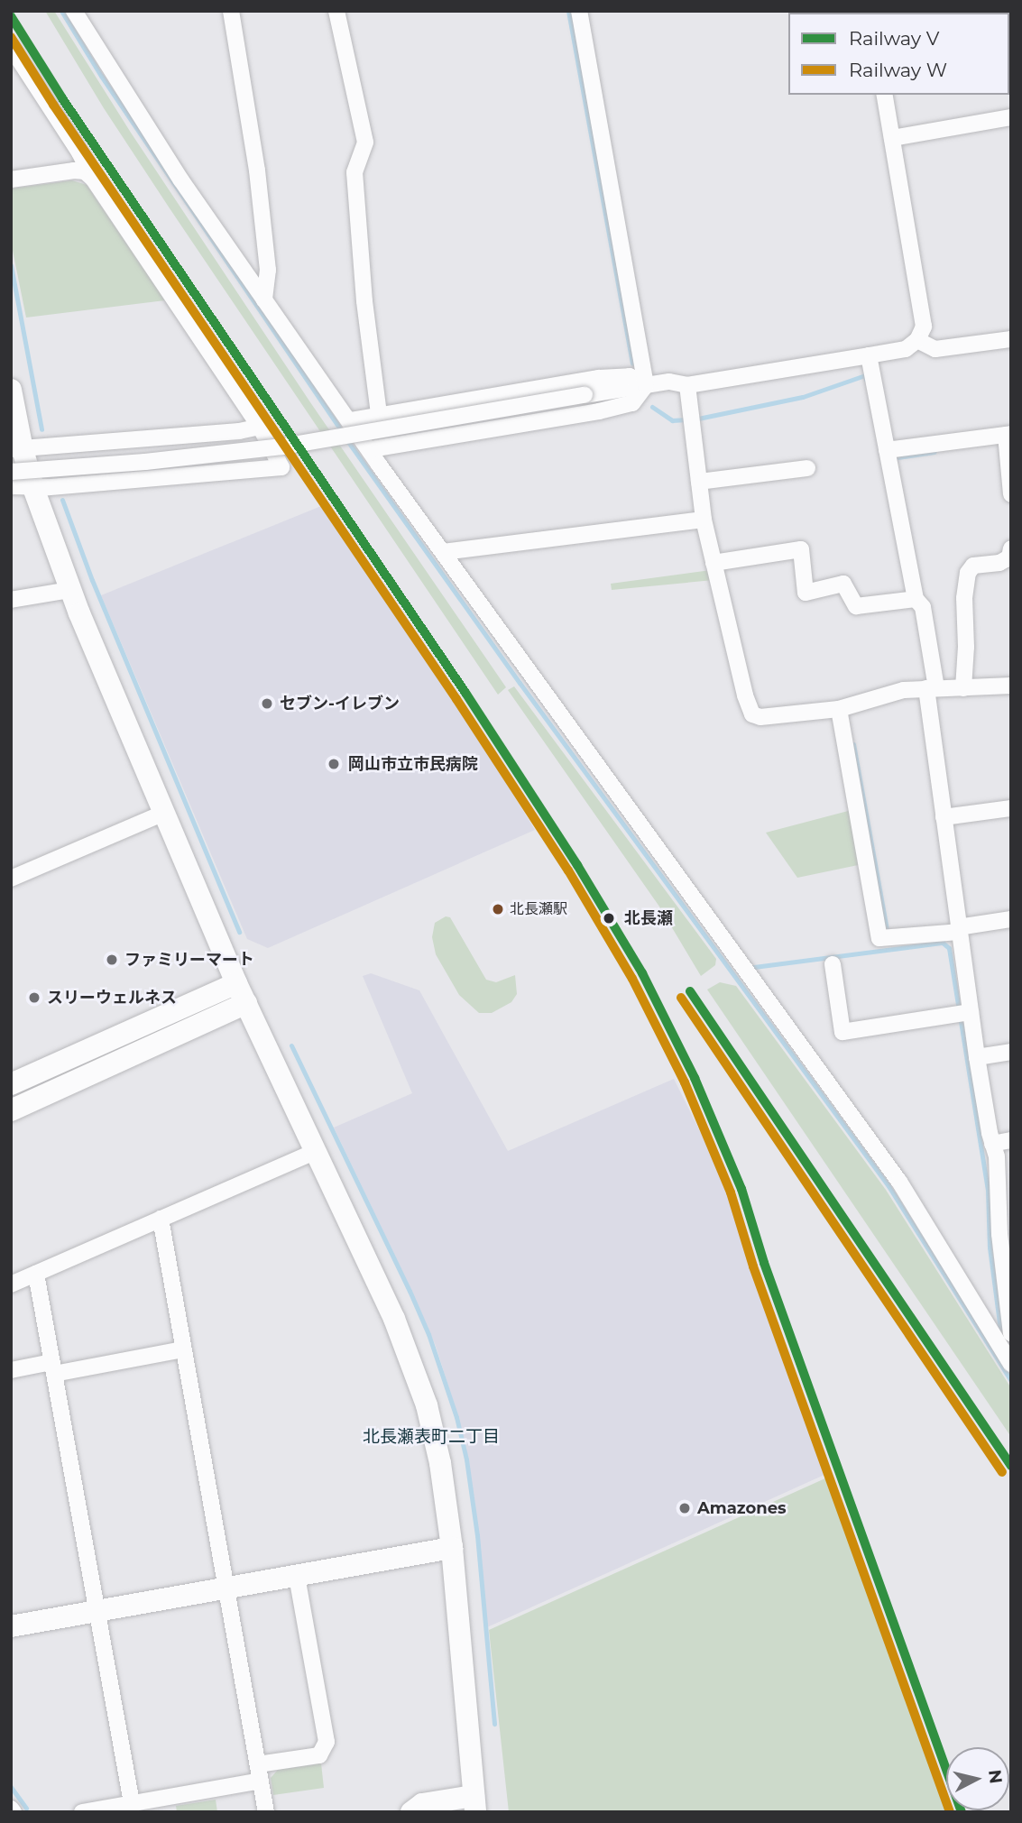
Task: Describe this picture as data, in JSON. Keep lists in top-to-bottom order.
{
  "districts": ["北長瀬表町二丁目"],
  "places": [
    "セブン-イレブン",
    "岡山市立市民病院",
    "北長瀬駅",
    "北長瀬",
    "ファミリーマート",
    "スリーウェルネス",
    "Amazones"
  ],
  "lines": ["rail line V", "rail line W"],
  "legend": ["Railway V", "Railway W"],
  "north": "right"
}
